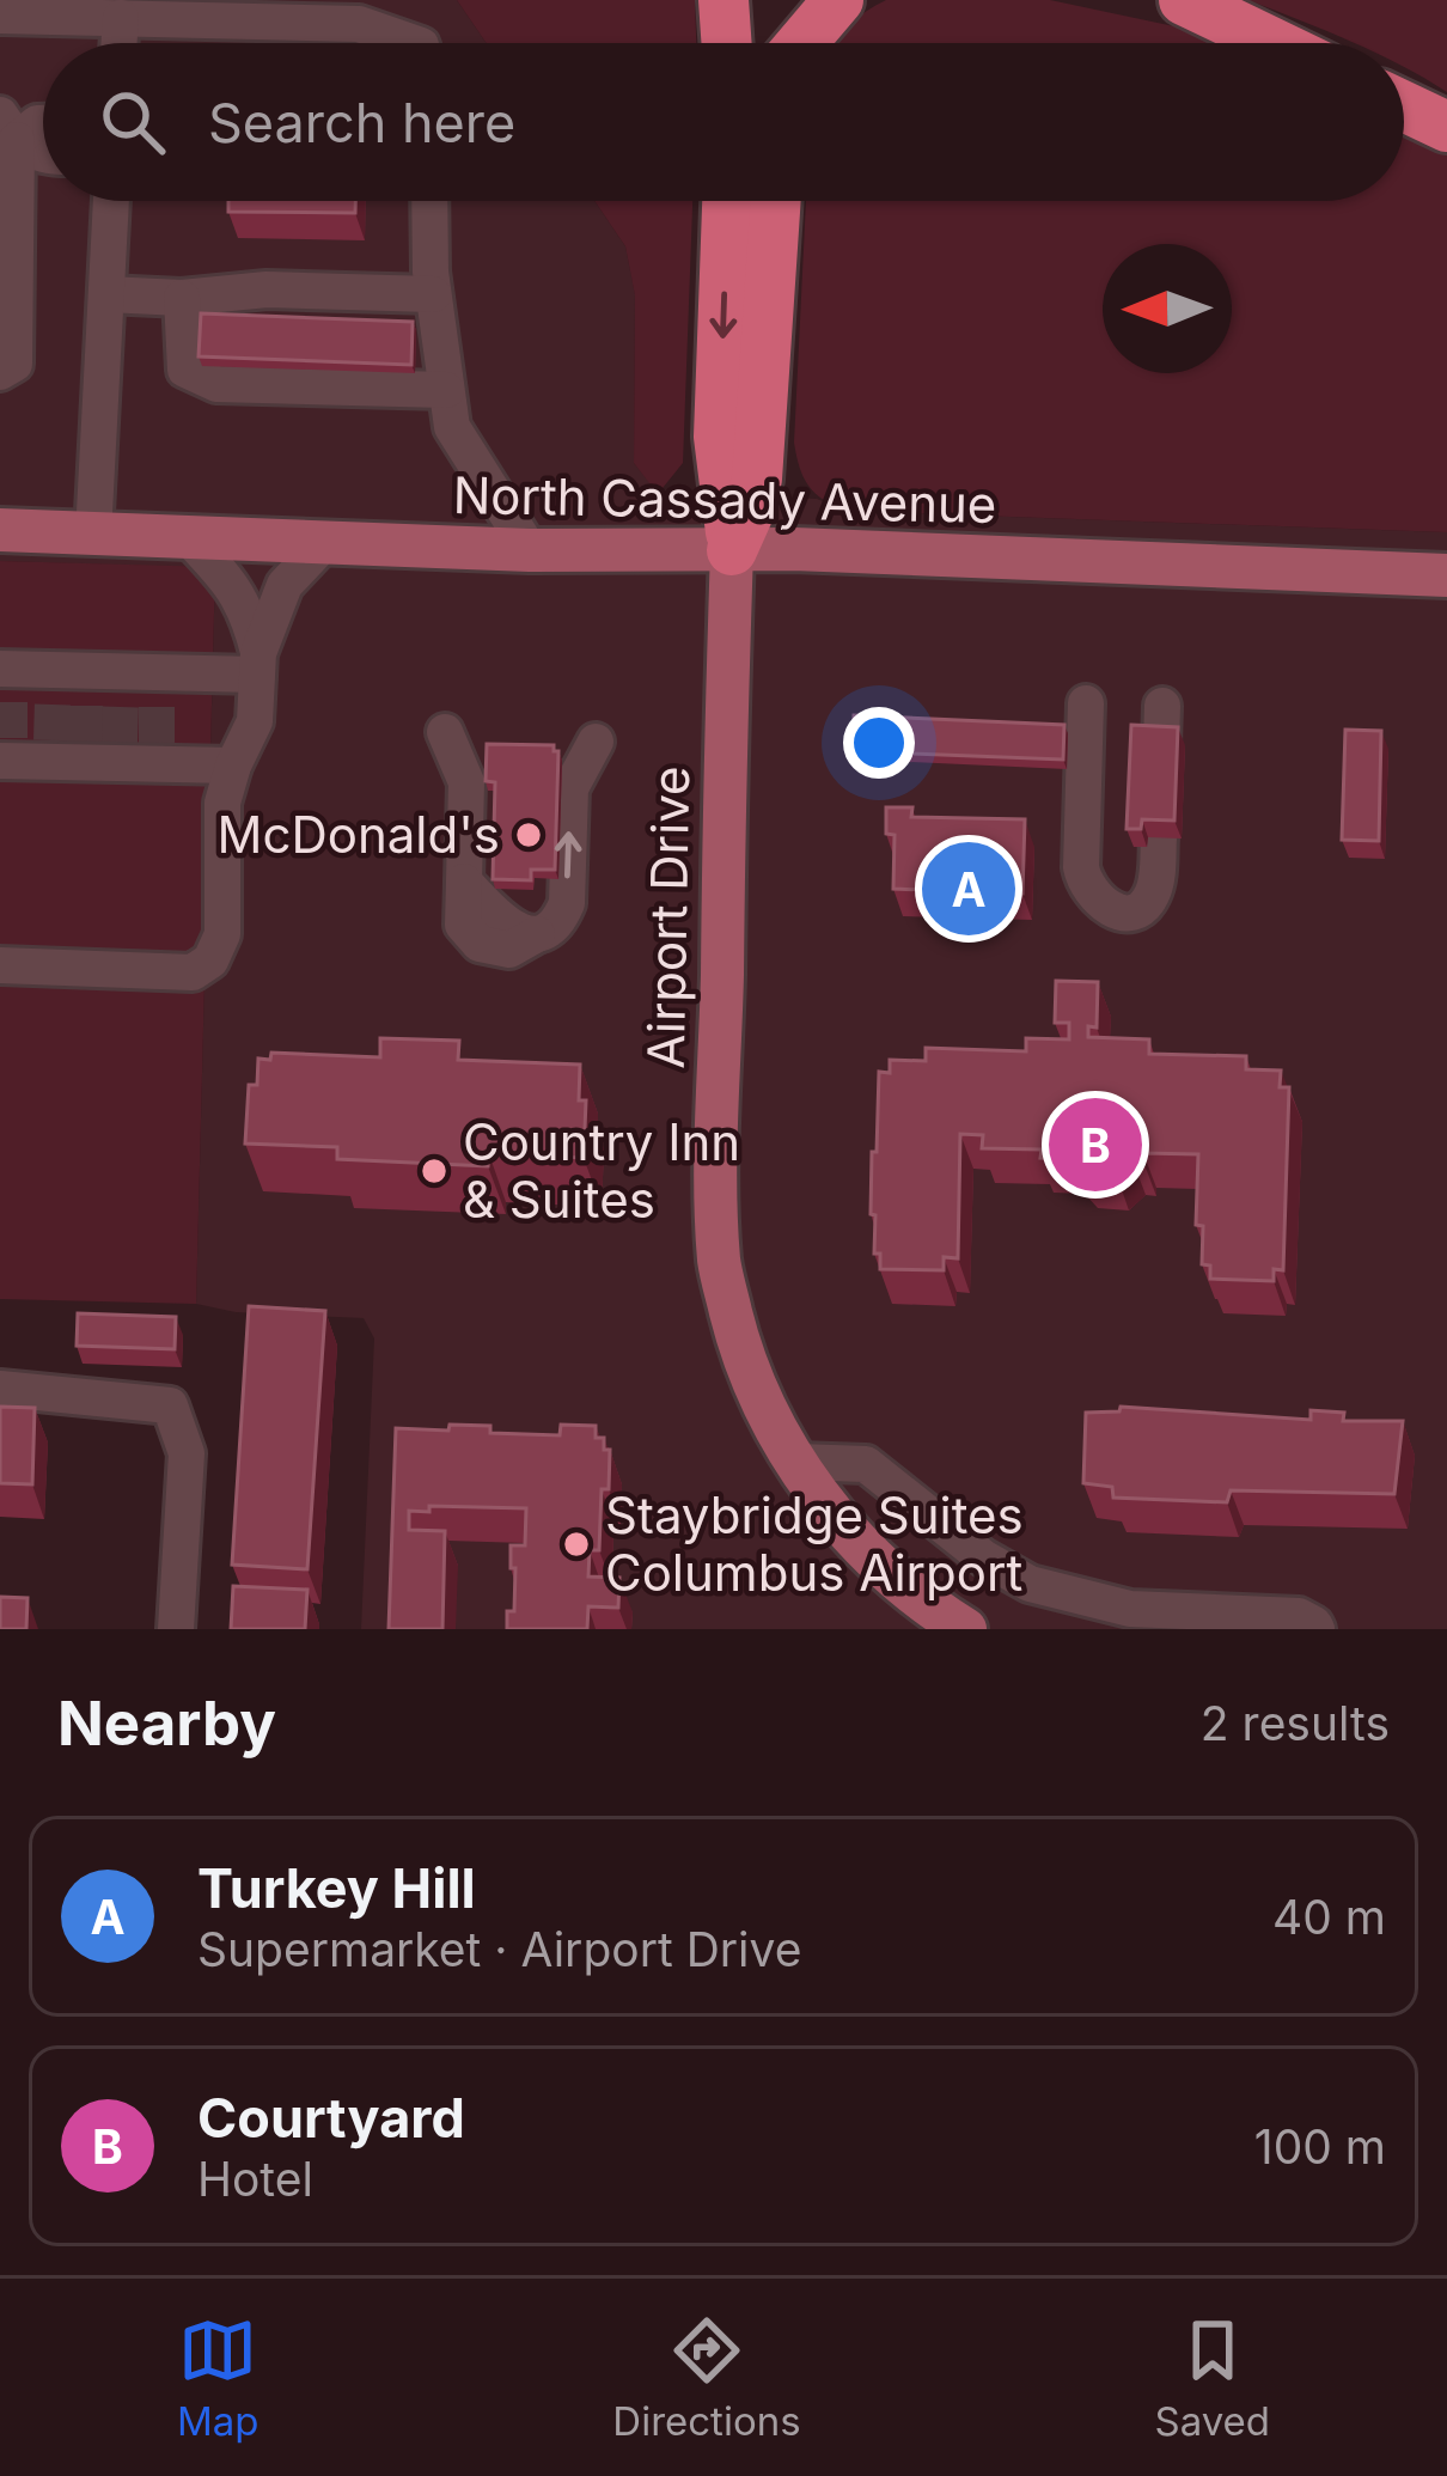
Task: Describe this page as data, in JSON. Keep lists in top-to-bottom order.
{
  "streets": {
    "main road": ["North Cassady Avenue", "Airport Drive"]
  },
  "crossings": [
    ["North Cassady Avenue", "Airport Drive"]
  ],
  "places": ["McDonald's", "Country Inn & Suites", "Staybridge Suites Columbus Airport"],
  "north": "left",
  "page": {
    "search": "Search here",
    "pins": ["A", "B"],
    "heading": ["Nearby", "2 results"],
    "list": [
      {
        "mark": "A",
        "name": "Turkey Hill",
        "note": "Supermarket · Airport Drive",
        "value": "40 m"
      },
      {
        "mark": "B",
        "name": "Courtyard",
        "note": "Hotel",
        "value": "100 m"
      }
    ],
    "nav": ["Map", "Directions", "Saved"]
  }
}
